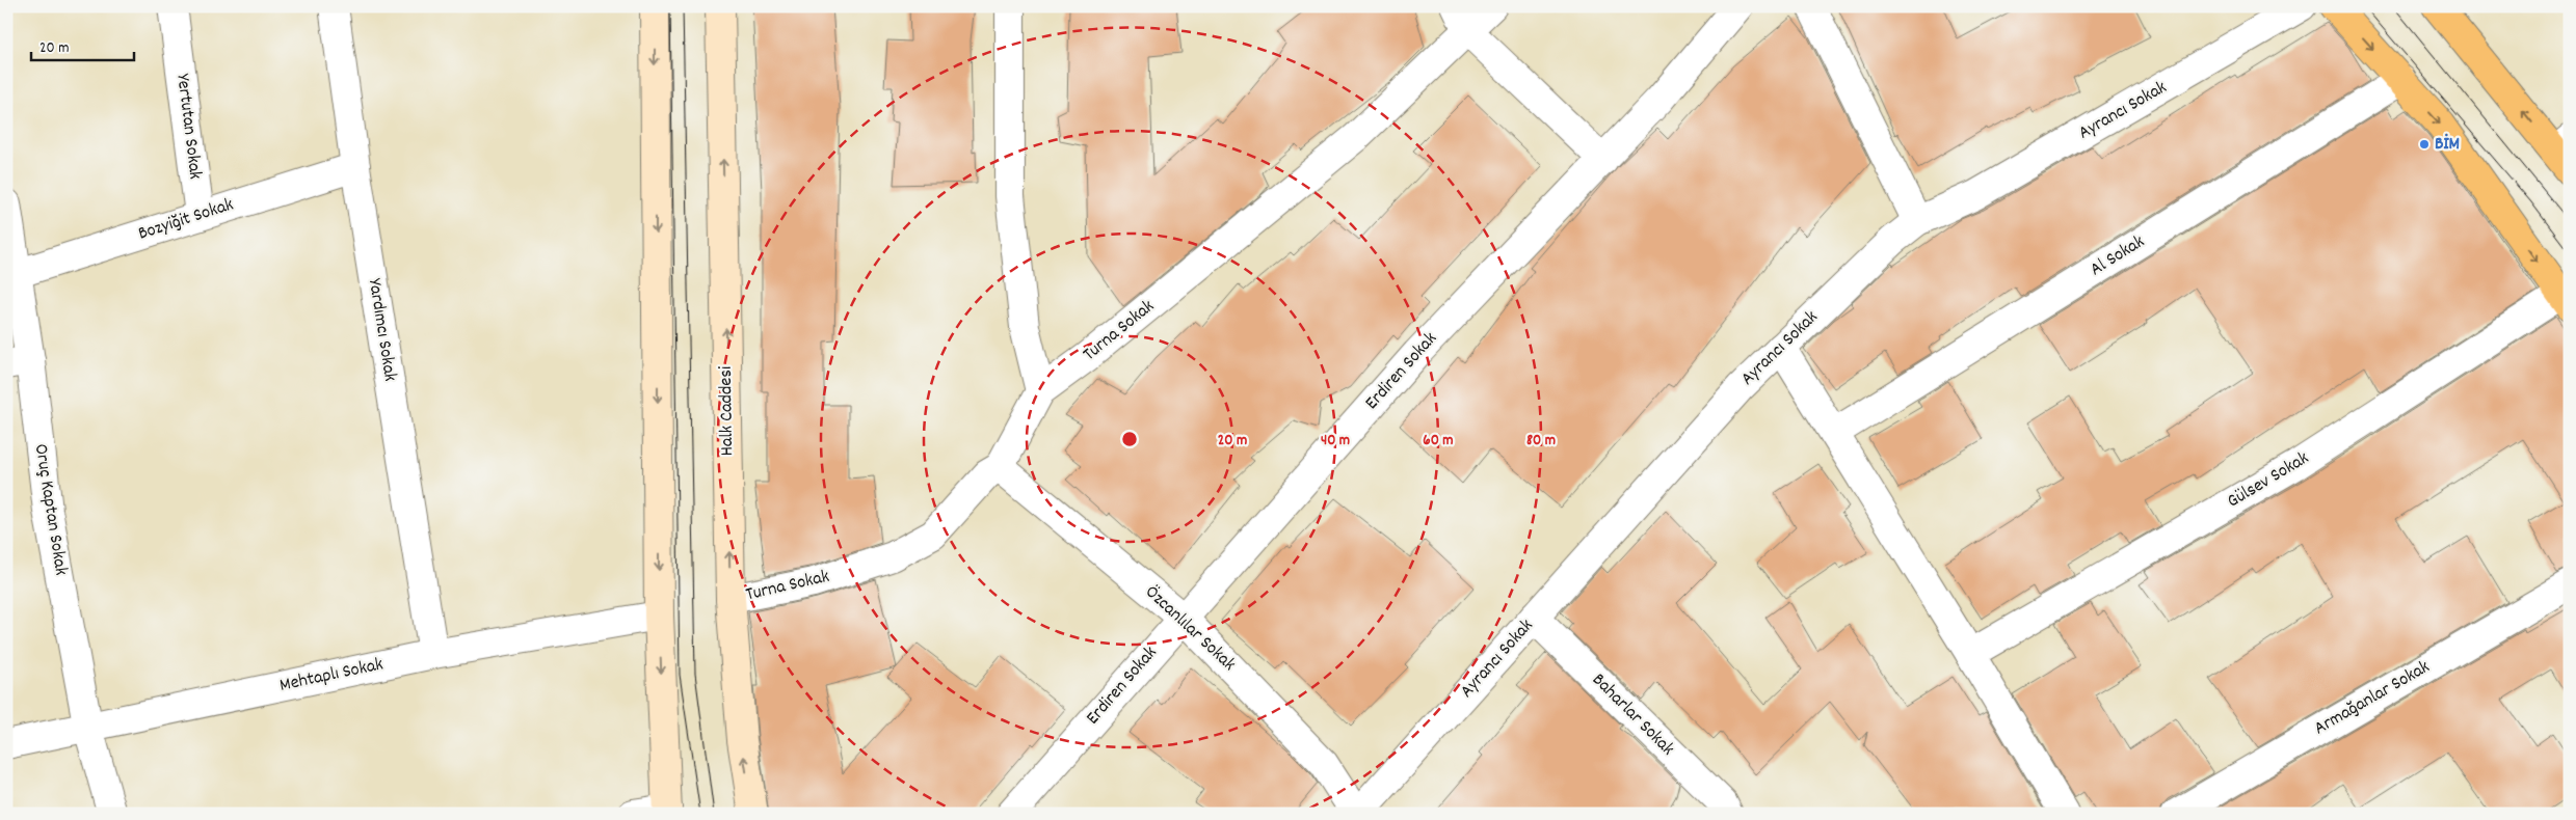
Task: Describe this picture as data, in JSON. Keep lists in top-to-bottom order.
{
  "streets": {
    "main road": ["Halk Caddesi"],
    "street": [
      "Ayrancı Sokak",
      "Yertutan Sokak",
      "Bozyiğit Sokak",
      "Al Sokak",
      "Yardımcı Sokak",
      "Turna Sokak",
      "Erdiren Sokak",
      "Gülsev Sokak",
      "Oruç Kaptan Sokak",
      "Özcanlılar Sokak",
      "Mehtaplı Sokak",
      "Armağanlar Sokak",
      "Baharlar Sokak"
    ]
  },
  "crossings": [
    ["Ayrancı Sokak", "Özcanlılar Sokak"],
    ["Ayrancı Sokak", "Baharlar Sokak"],
    ["Yertutan Sokak", "Bozyiğit Sokak"],
    ["Bozyiğit Sokak", "Yardımcı Sokak"],
    ["Bozyiğit Sokak", "Oruç Kaptan Sokak"],
    ["Yardımcı Sokak", "Mehtaplı Sokak"],
    ["Turna Sokak", "Halk Caddesi"],
    ["Turna Sokak", "Özcanlılar Sokak"],
    ["Erdiren Sokak", "Özcanlılar Sokak"],
    ["Oruç Kaptan Sokak", "Mehtaplı Sokak"]
  ],
  "places": ["BİM"],
  "scale_bar": "20 m",
  "rings": [
    "20 m",
    "40 m",
    "60 m",
    "80 m"
  ]
}
